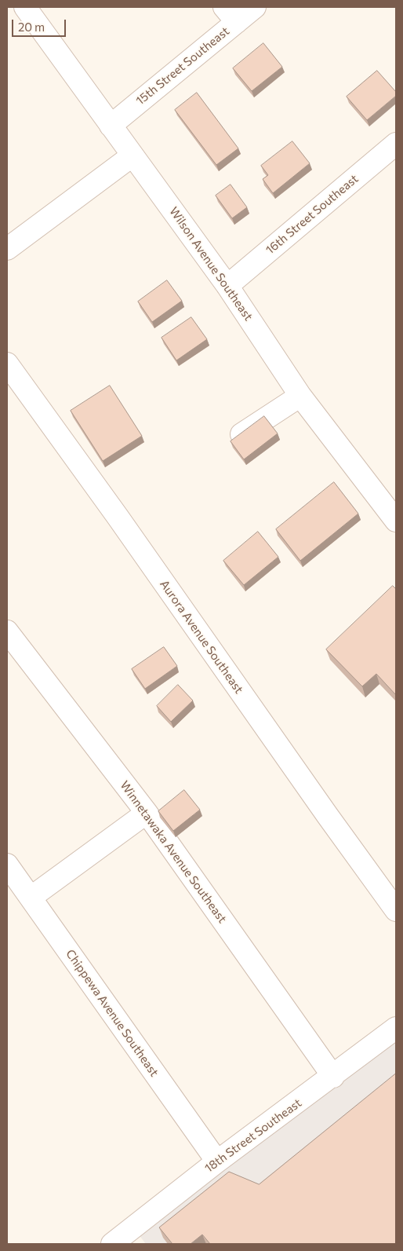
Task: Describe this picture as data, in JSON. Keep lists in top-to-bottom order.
{
  "streets": {
    "street": [
      "15th Street Southeast",
      "16th Street Southeast",
      "Wilson Avenue Southeast",
      "Aurora Avenue Southeast",
      "Winnetawaka Avenue Southeast",
      "Chippewa Avenue Southeast",
      "18th Street Southeast"
    ]
  },
  "crossings": [
    ["15th Street Southeast", "Wilson Avenue Southeast"],
    ["16th Street Southeast", "Wilson Avenue Southeast"],
    ["Winnetawaka Avenue Southeast", "18th Street Southeast"],
    ["Chippewa Avenue Southeast", "18th Street Southeast"]
  ],
  "scale_bar": "20 m"
}
